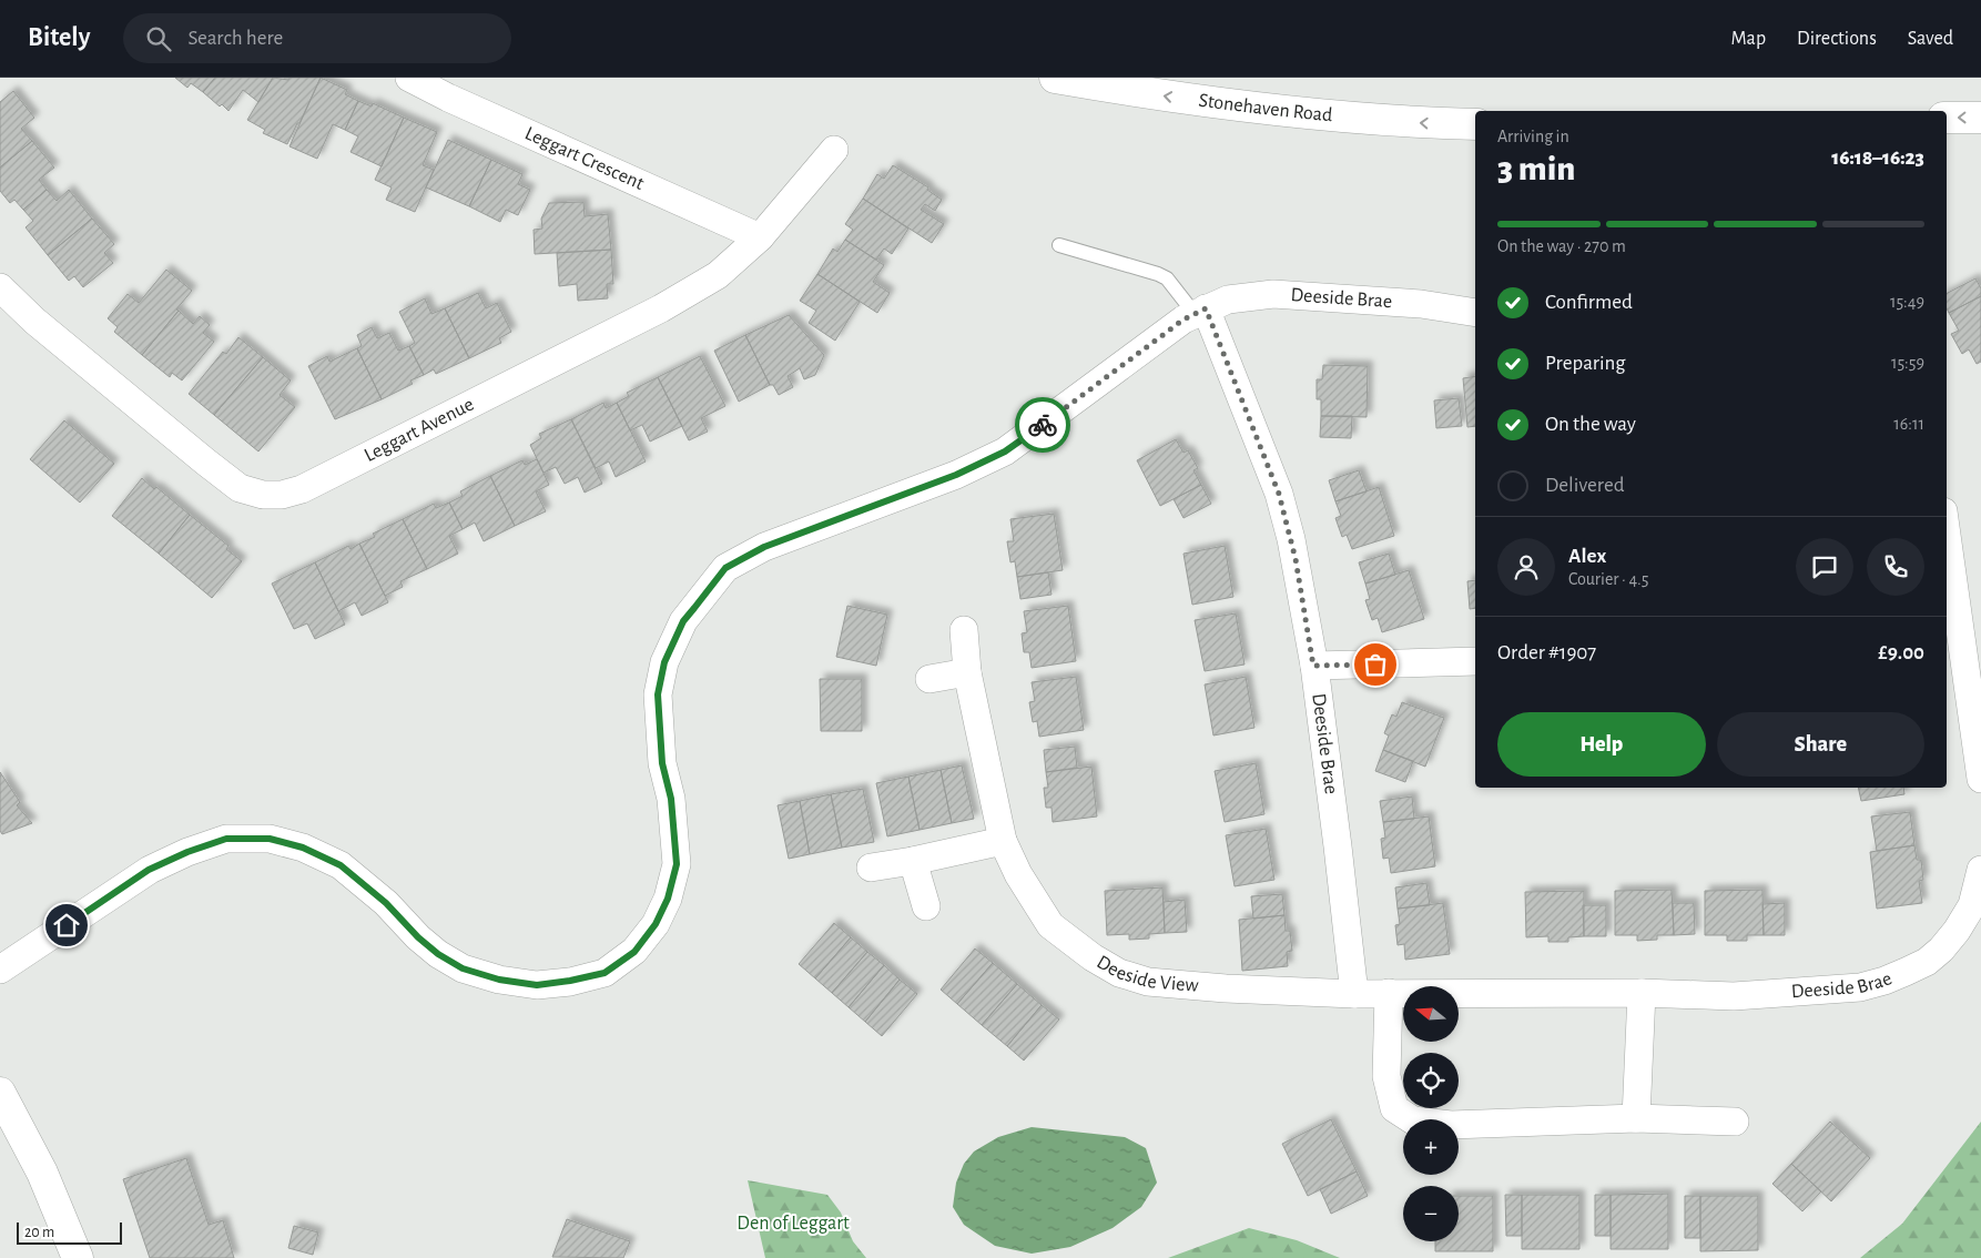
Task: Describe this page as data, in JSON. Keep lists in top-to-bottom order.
{
  "streets": {
    "main road": ["Stonehaven Road"],
    "street": [
      "Leggart Crescent",
      "Deeside Brae",
      "Leggart Avenue",
      "Deeside View"
    ]
  },
  "crossings": [
    ["Leggart Crescent", "Leggart Avenue"],
    ["Deeside Brae", "Deeside View"]
  ],
  "one_way": ["Stonehaven Road"],
  "parks": ["Den of Leggart"],
  "scale_bar": "20 m",
  "north": "left",
  "page": {
    "header": "Bitely",
    "search": "Search here",
    "nav": ["Map", "Directions", "Saved"],
    "heading": ["3 min", "Arriving in", "16:18–16:23"],
    "panel": [
      "Alex",
      "Courier · 4.5",
      "Order #1907",
      "£9.00"
    ],
    "bar": "On the way · 270 m",
    "list": [
      ["Confirmed", "15:49"],
      ["Preparing", "15:59"],
      ["On the way", "16:11"],
      "Delivered"
    ],
    "buttons": ["Help", "Share"],
    "map_buttons": ["+", "−"],
    "scale": "20 m"
  }
}
